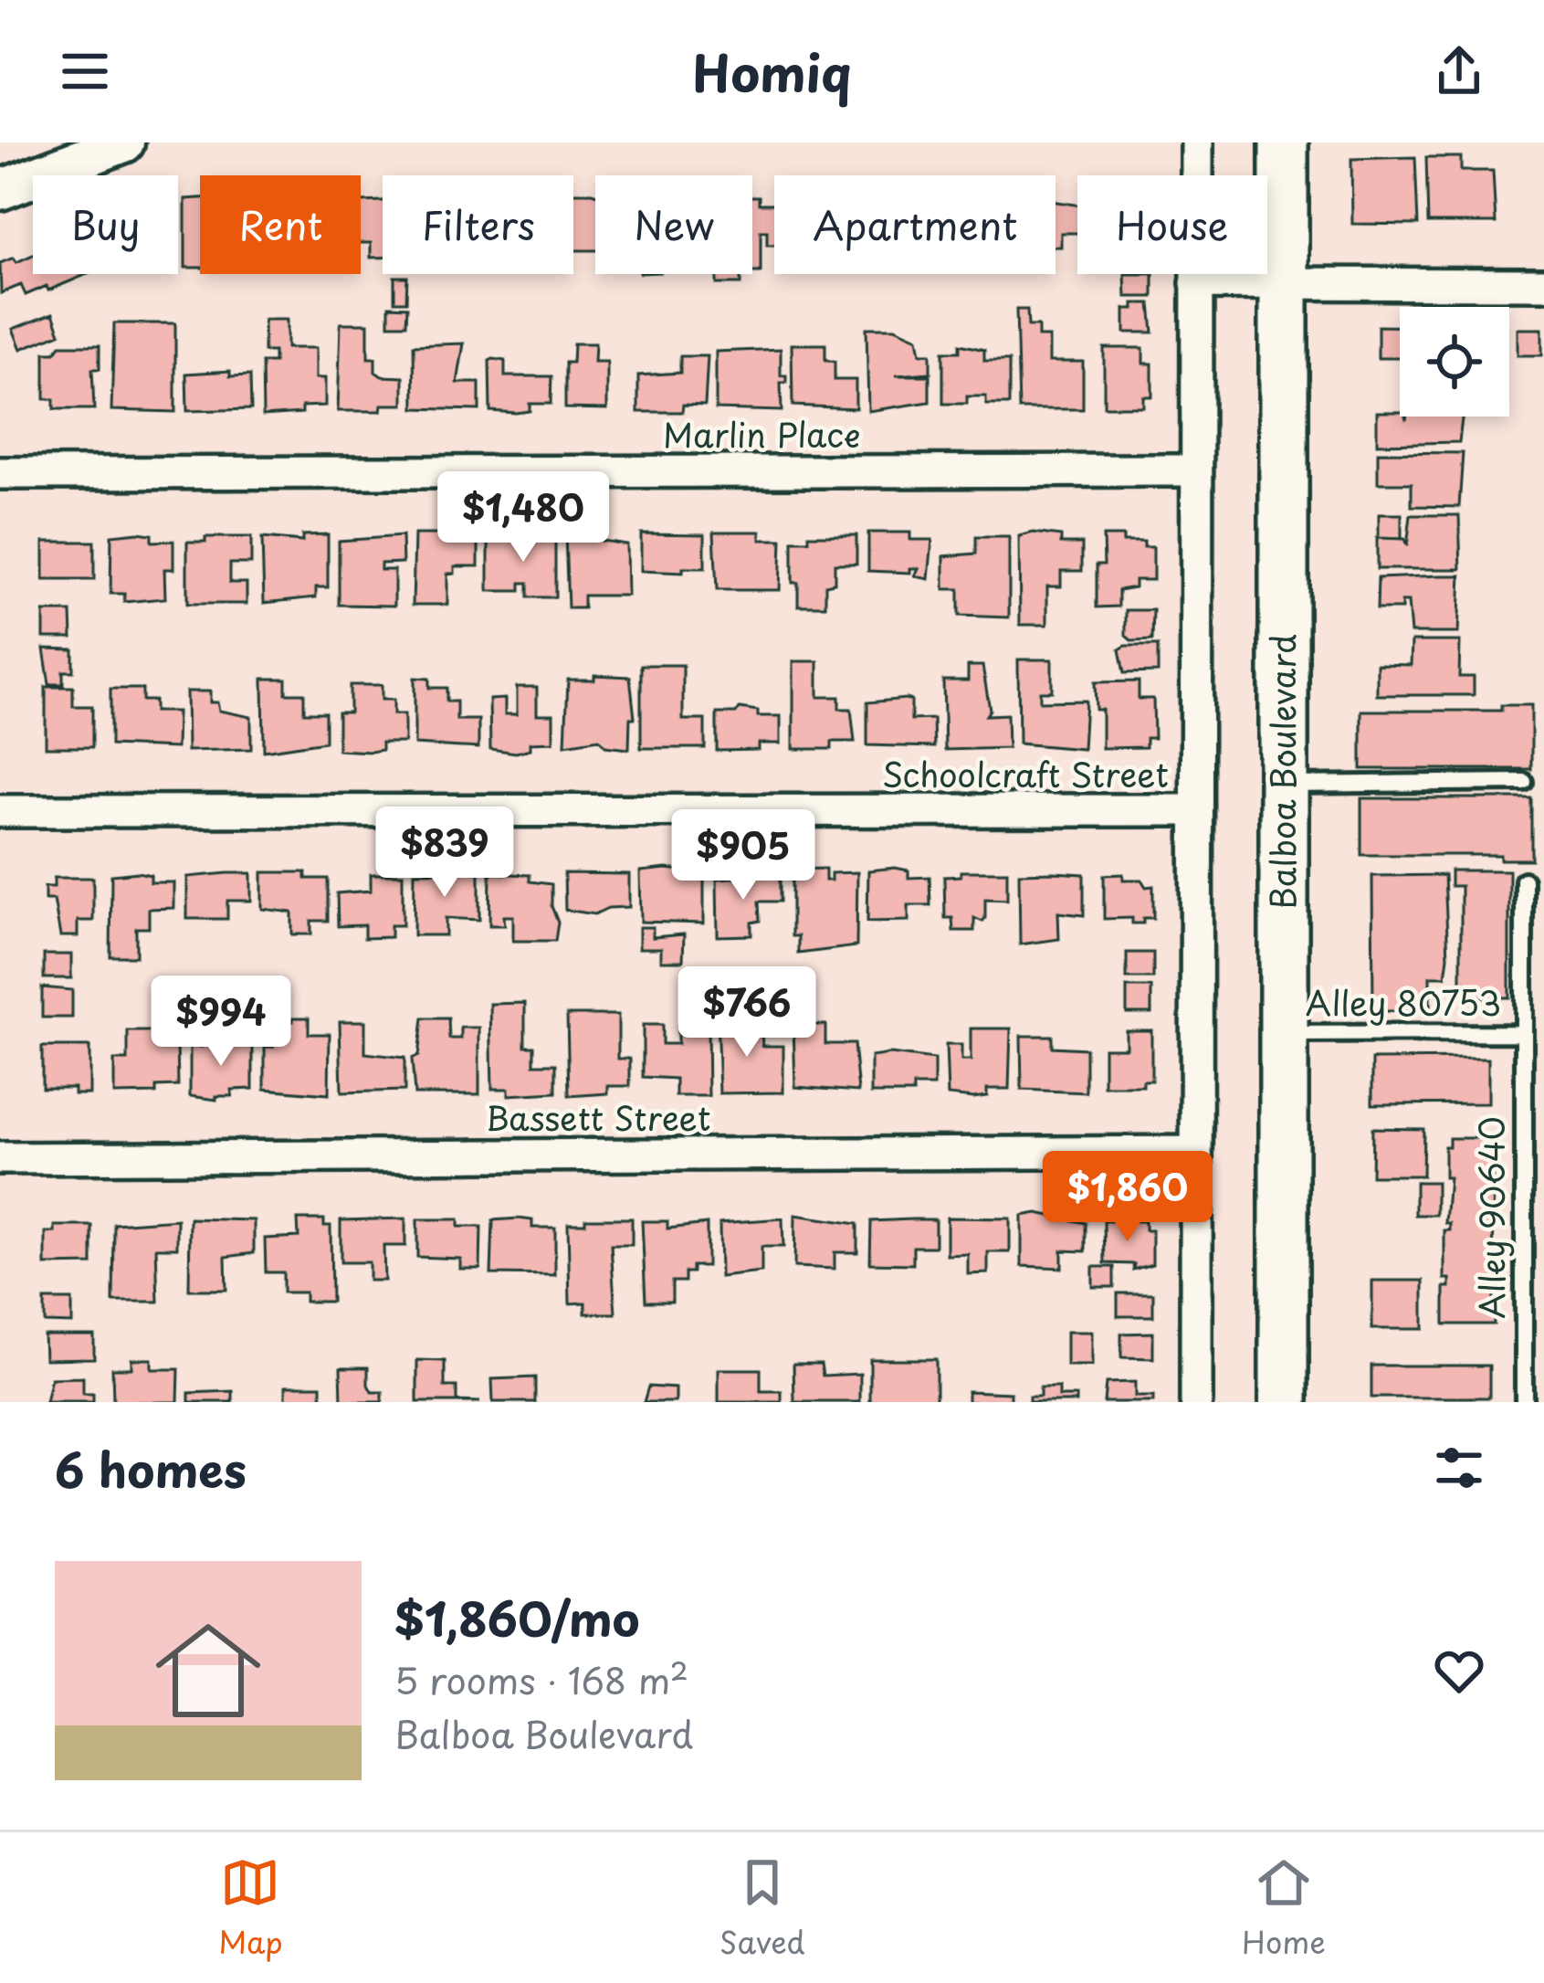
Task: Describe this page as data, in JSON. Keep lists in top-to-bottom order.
{
  "streets": {
    "main road": ["Balboa Boulevard"],
    "street": ["Marlin Place", "Schoolcraft Street", "Bassett Street"],
    "lane": ["Alley 80753", "Alley 90640"]
  },
  "crossings": [
    ["Balboa Boulevard", "Alley 80753"],
    ["Alley 80753", "Alley 90640"]
  ],
  "page": {
    "header": "Homiq",
    "chip": [
      "Buy",
      "Rent",
      "Filters",
      "New",
      "Apartment",
      "House"
    ],
    "price": [
      "$1,480",
      "$839",
      "$905",
      "$766",
      "$994",
      "$1,860"
    ],
    "heading": "6 homes",
    "list": [
      {
        "name": "$1,860/mo",
        "note": "5 rooms · 168 m² · Balboa Boulevard"
      }
    ],
    "tabs": ["Map", "Saved", "Home"]
  }
}
